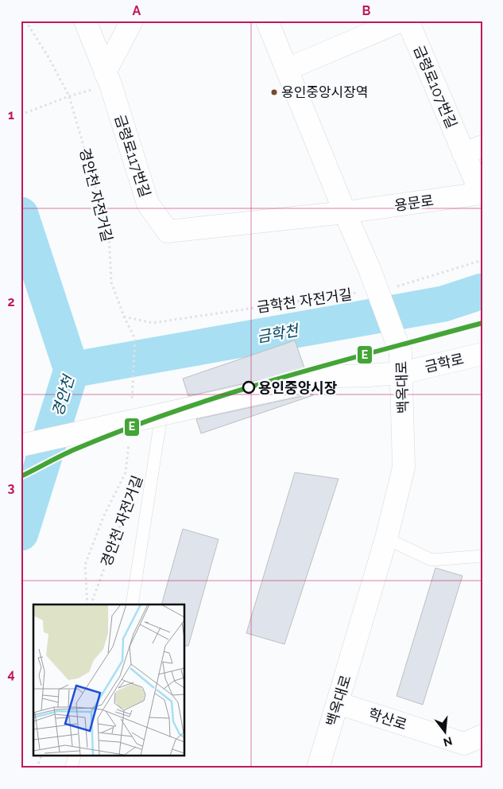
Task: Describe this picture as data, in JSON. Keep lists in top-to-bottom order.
{
  "streets": {
    "street": [
      "금령로107번길",
      "금령로117번길",
      "용문로",
      "금학로",
      "백옥대로",
      "학산로"
    ],
    "path": ["경안천 자전거길", "금학천 자전거길"]
  },
  "crossings": [
    ["금령로107번길", "용문로"],
    ["금령로117번길", "용문로"],
    ["금령로117번길", "백옥대로"],
    ["경안천 자전거길", "금학천 자전거길"],
    ["용문로", "백옥대로"],
    ["금학로", "백옥대로"],
    ["백옥대로", "학산로"]
  ],
  "water": ["금학천", "경안천"],
  "places": ["용인중앙시장역", "용인중앙시장"],
  "lines": ["transit line E"],
  "north": "bottom",
  "grid": {
    "columns": ["A", "B"],
    "rows": [
      "1",
      "2",
      "3",
      "4"
    ]
  }
}
